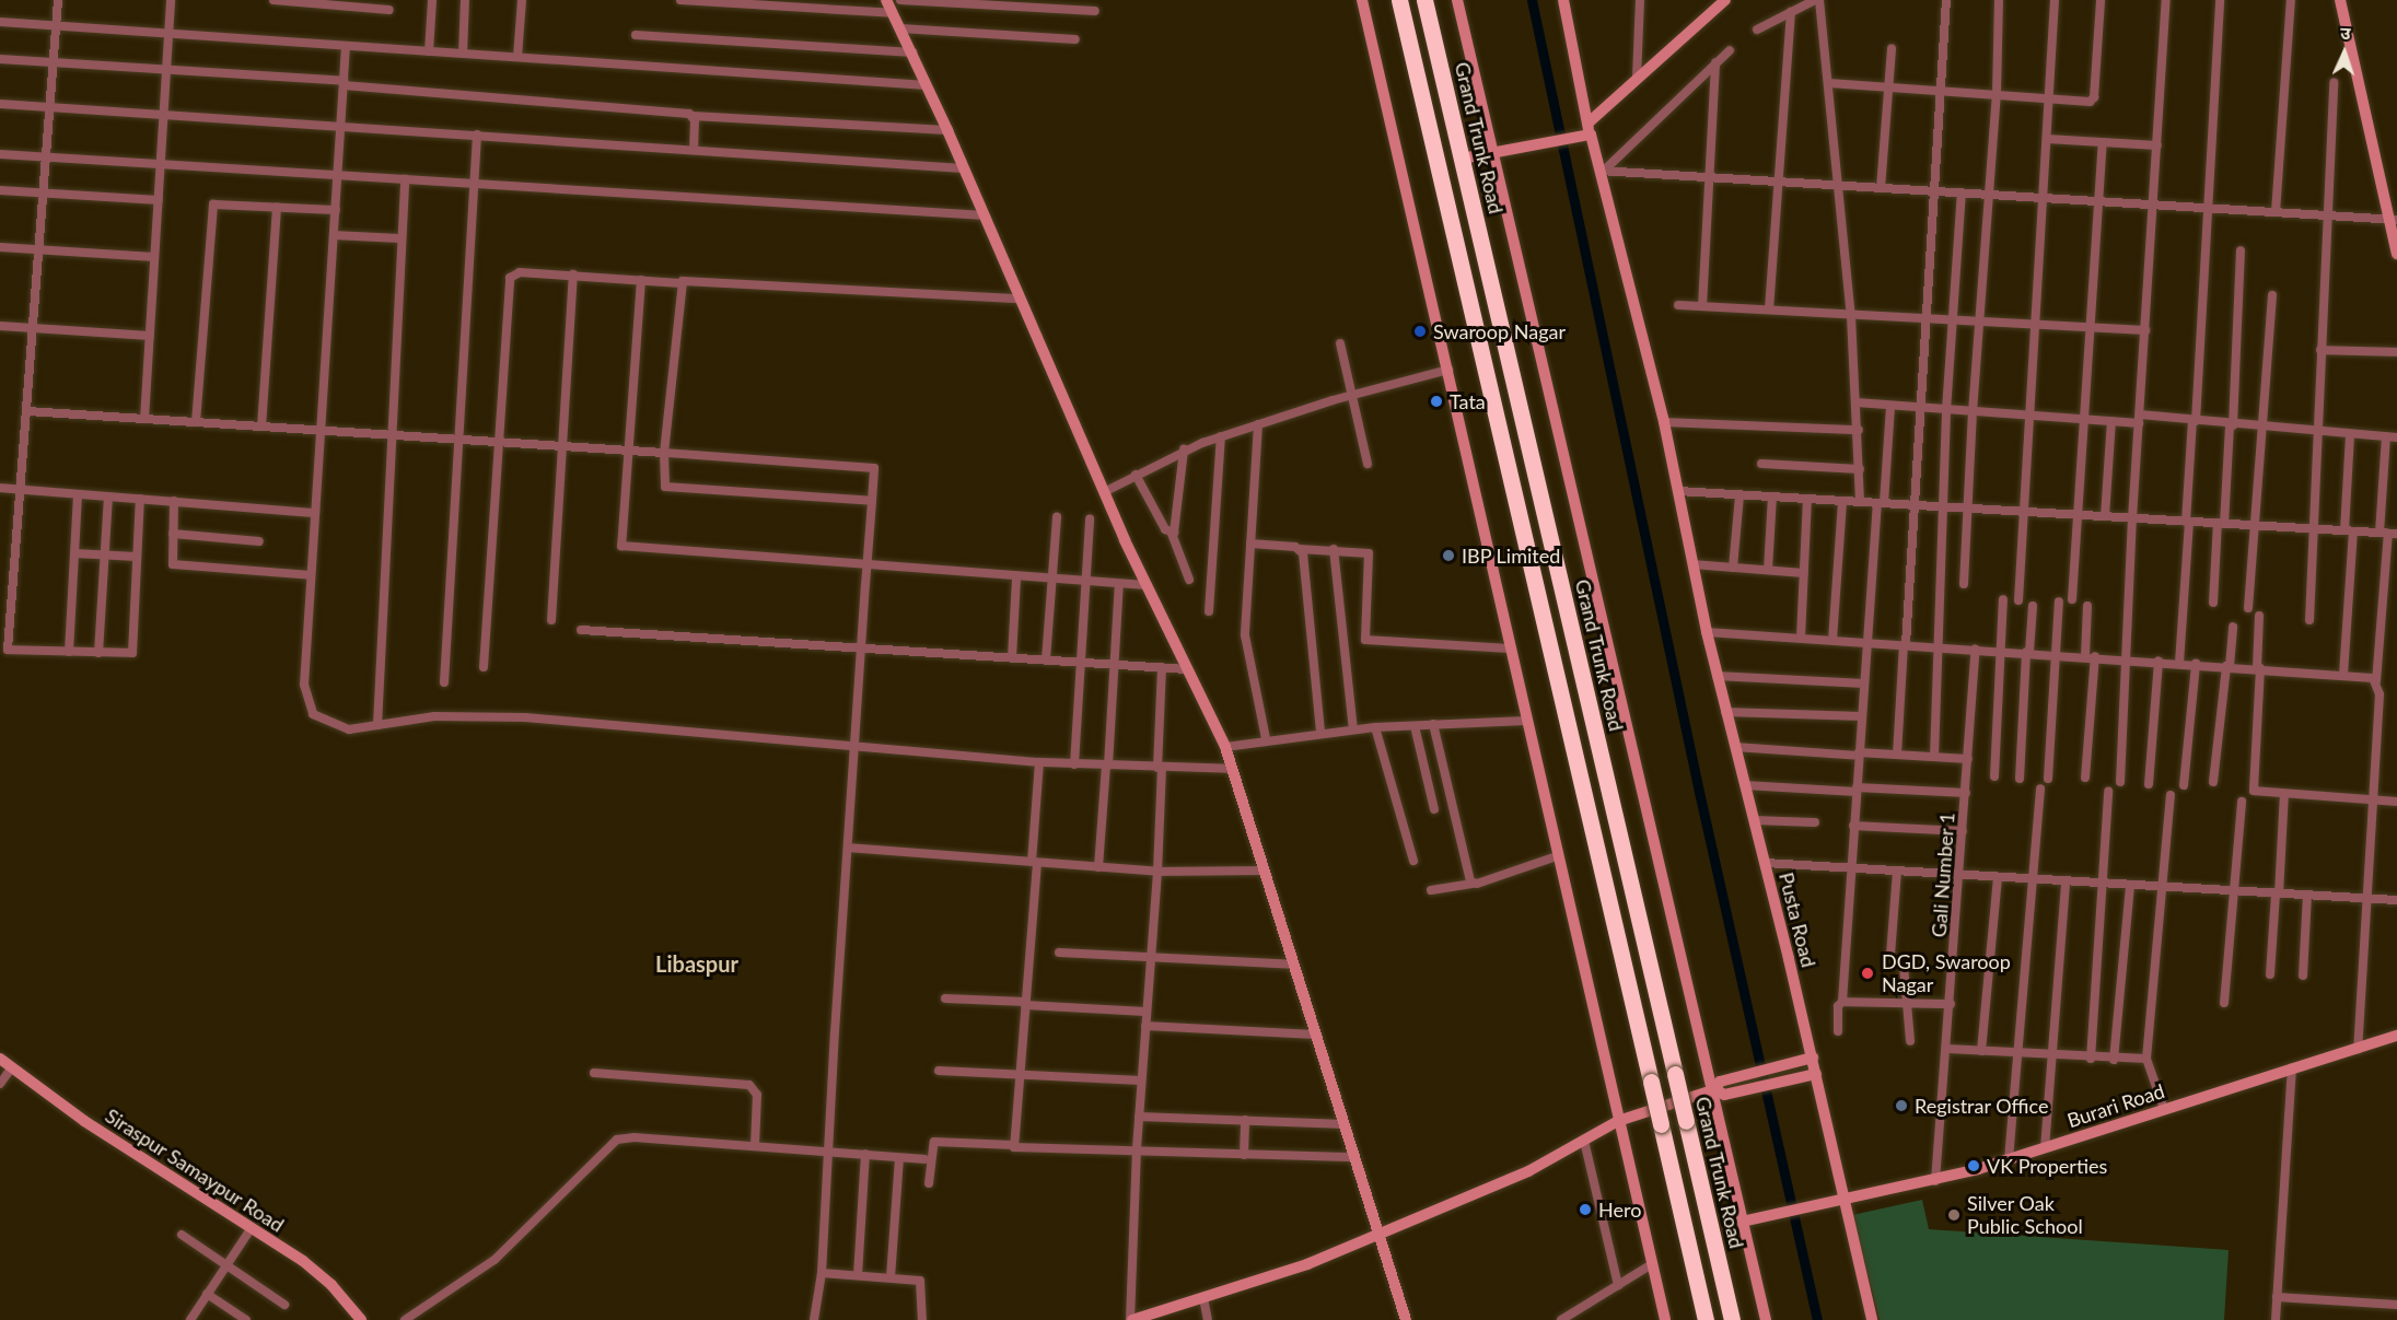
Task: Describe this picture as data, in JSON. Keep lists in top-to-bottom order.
{
  "streets": {
    "highway": ["Grand Trunk Road"],
    "main road": ["Pusta Road", "Burari Road", "Siraspur Samaypur Road"],
    "street": ["Gali Number 1"]
  },
  "crossings": [
    ["Gali Number 1", "Burari Road"],
    ["Pusta Road", "Burari Road"]
  ],
  "districts": ["Libaspur"],
  "places": [
    "Swaroop Nagar",
    "Tata",
    "IBP Limited",
    "DGD, Swaroop Nagar",
    "Registrar Office",
    "VK Properties",
    "Hero",
    "Silver Oak Public School"
  ],
  "north": "top"
}
